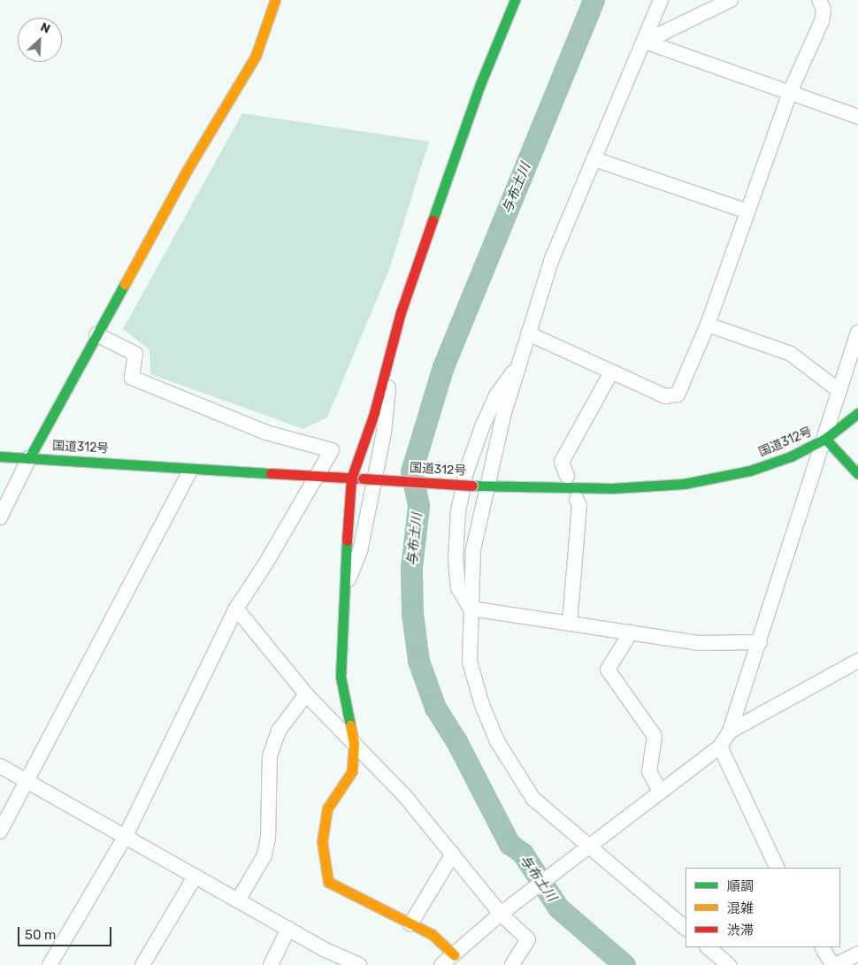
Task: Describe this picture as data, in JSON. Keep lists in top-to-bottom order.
{
  "streets": {
    "main road": ["国道312号"]
  },
  "water": ["与布土川"],
  "legend": ["順調", "混雑", "渋滞"],
  "scale_bar": "50 m",
  "north": "top right"
}
